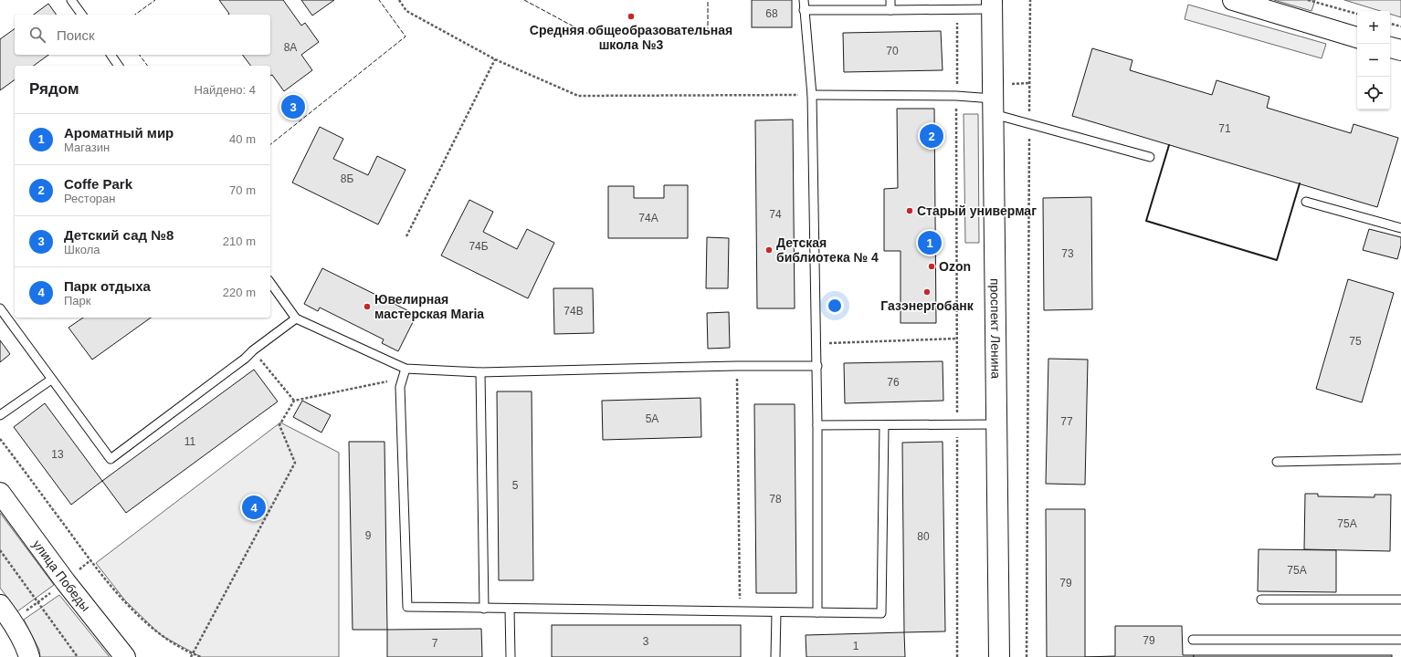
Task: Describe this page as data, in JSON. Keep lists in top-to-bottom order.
{
  "streets": {
    "main road": ["проспект Ленина", "улица Победы"]
  },
  "places": [
    "Средняя общеобразовательная школа №3",
    "Старый универмаг",
    "Детская библиотека № 4",
    "Ozon",
    "Газэнергобанк",
    "Ювелирная мастерская Maria"
  ],
  "house_numbers": [
    "68",
    "8А",
    "70",
    "71",
    "8Б",
    "74",
    "74А",
    "74Б",
    "73",
    "74В",
    "75",
    "76",
    "5А",
    "77",
    "11",
    "13",
    "5",
    "78",
    "75А",
    "9",
    "80",
    "75А",
    "79",
    "79",
    "3",
    "7",
    "1"
  ],
  "page": {
    "map_buttons": ["+", "−"],
    "search": "Поиск",
    "heading": ["Рядом", "Найдено: 4"],
    "pins": [
      "3",
      "2",
      "1",
      "4"
    ],
    "list": [
      {
        "mark": "1",
        "name": "Ароматный мир",
        "note": "Магазин",
        "value": "40 m"
      },
      {
        "mark": "2",
        "name": "Coffe Park",
        "note": "Ресторан",
        "value": "70 m"
      },
      {
        "mark": "3",
        "name": "Детский сад №8",
        "note": "Школа",
        "value": "210 m"
      },
      {
        "mark": "4",
        "name": "Парк отдыха",
        "note": "Парк",
        "value": "220 m"
      }
    ]
  }
}
